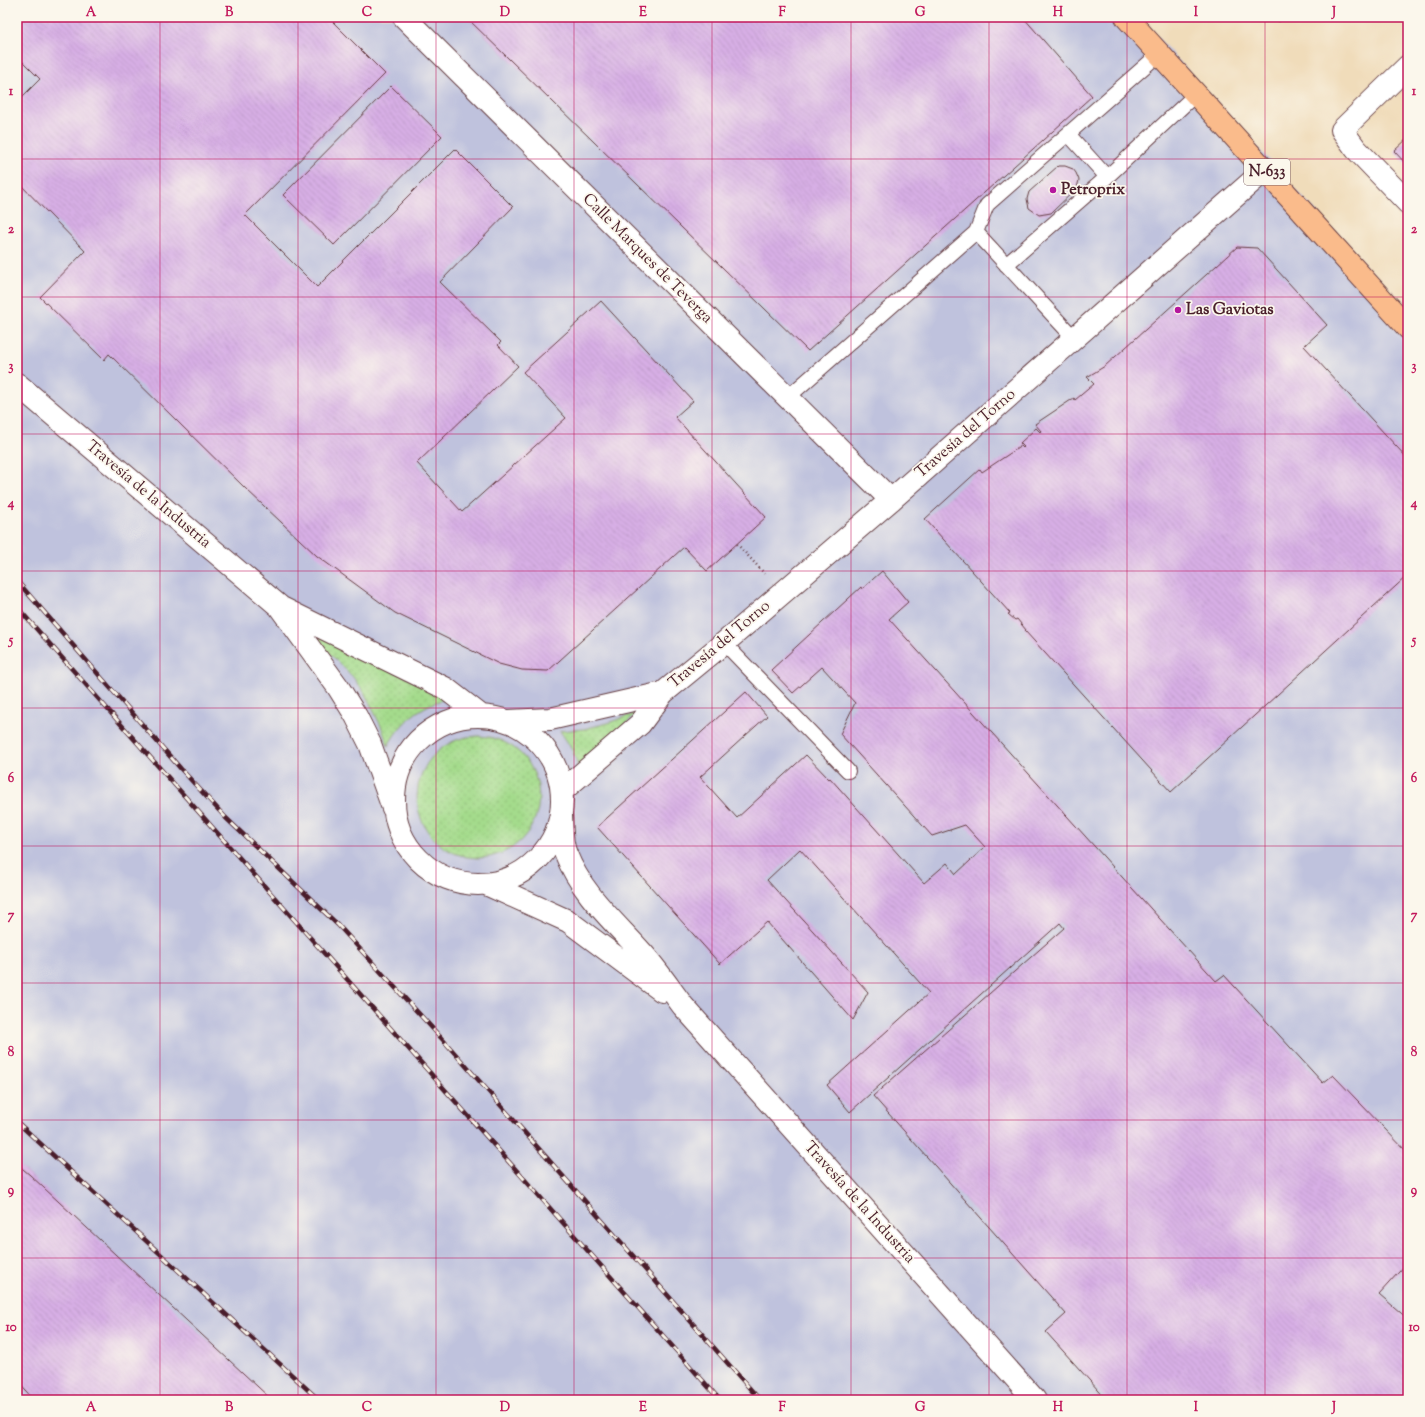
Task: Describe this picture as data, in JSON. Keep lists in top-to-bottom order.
{
  "streets": {
    "highway": ["N-633"],
    "street": ["Calle Marques de Teverga", "Travesía del Torno", "Travesía de la Industria"]
  },
  "crossings": [
    ["N-633", "Travesía del Torno"],
    ["Calle Marques de Teverga", "Travesía del Torno"],
    ["Travesía del Torno", "Travesía de la Industria"]
  ],
  "places": ["Petroprix", "Las Gaviotas"],
  "grid": {
    "columns": [
      "A",
      "B",
      "C",
      "D",
      "E",
      "F",
      "G",
      "H",
      "I",
      "J"
    ],
    "rows": [
      "1",
      "2",
      "3",
      "4",
      "5",
      "6",
      "7",
      "8",
      "9",
      "10"
    ]
  }
}
